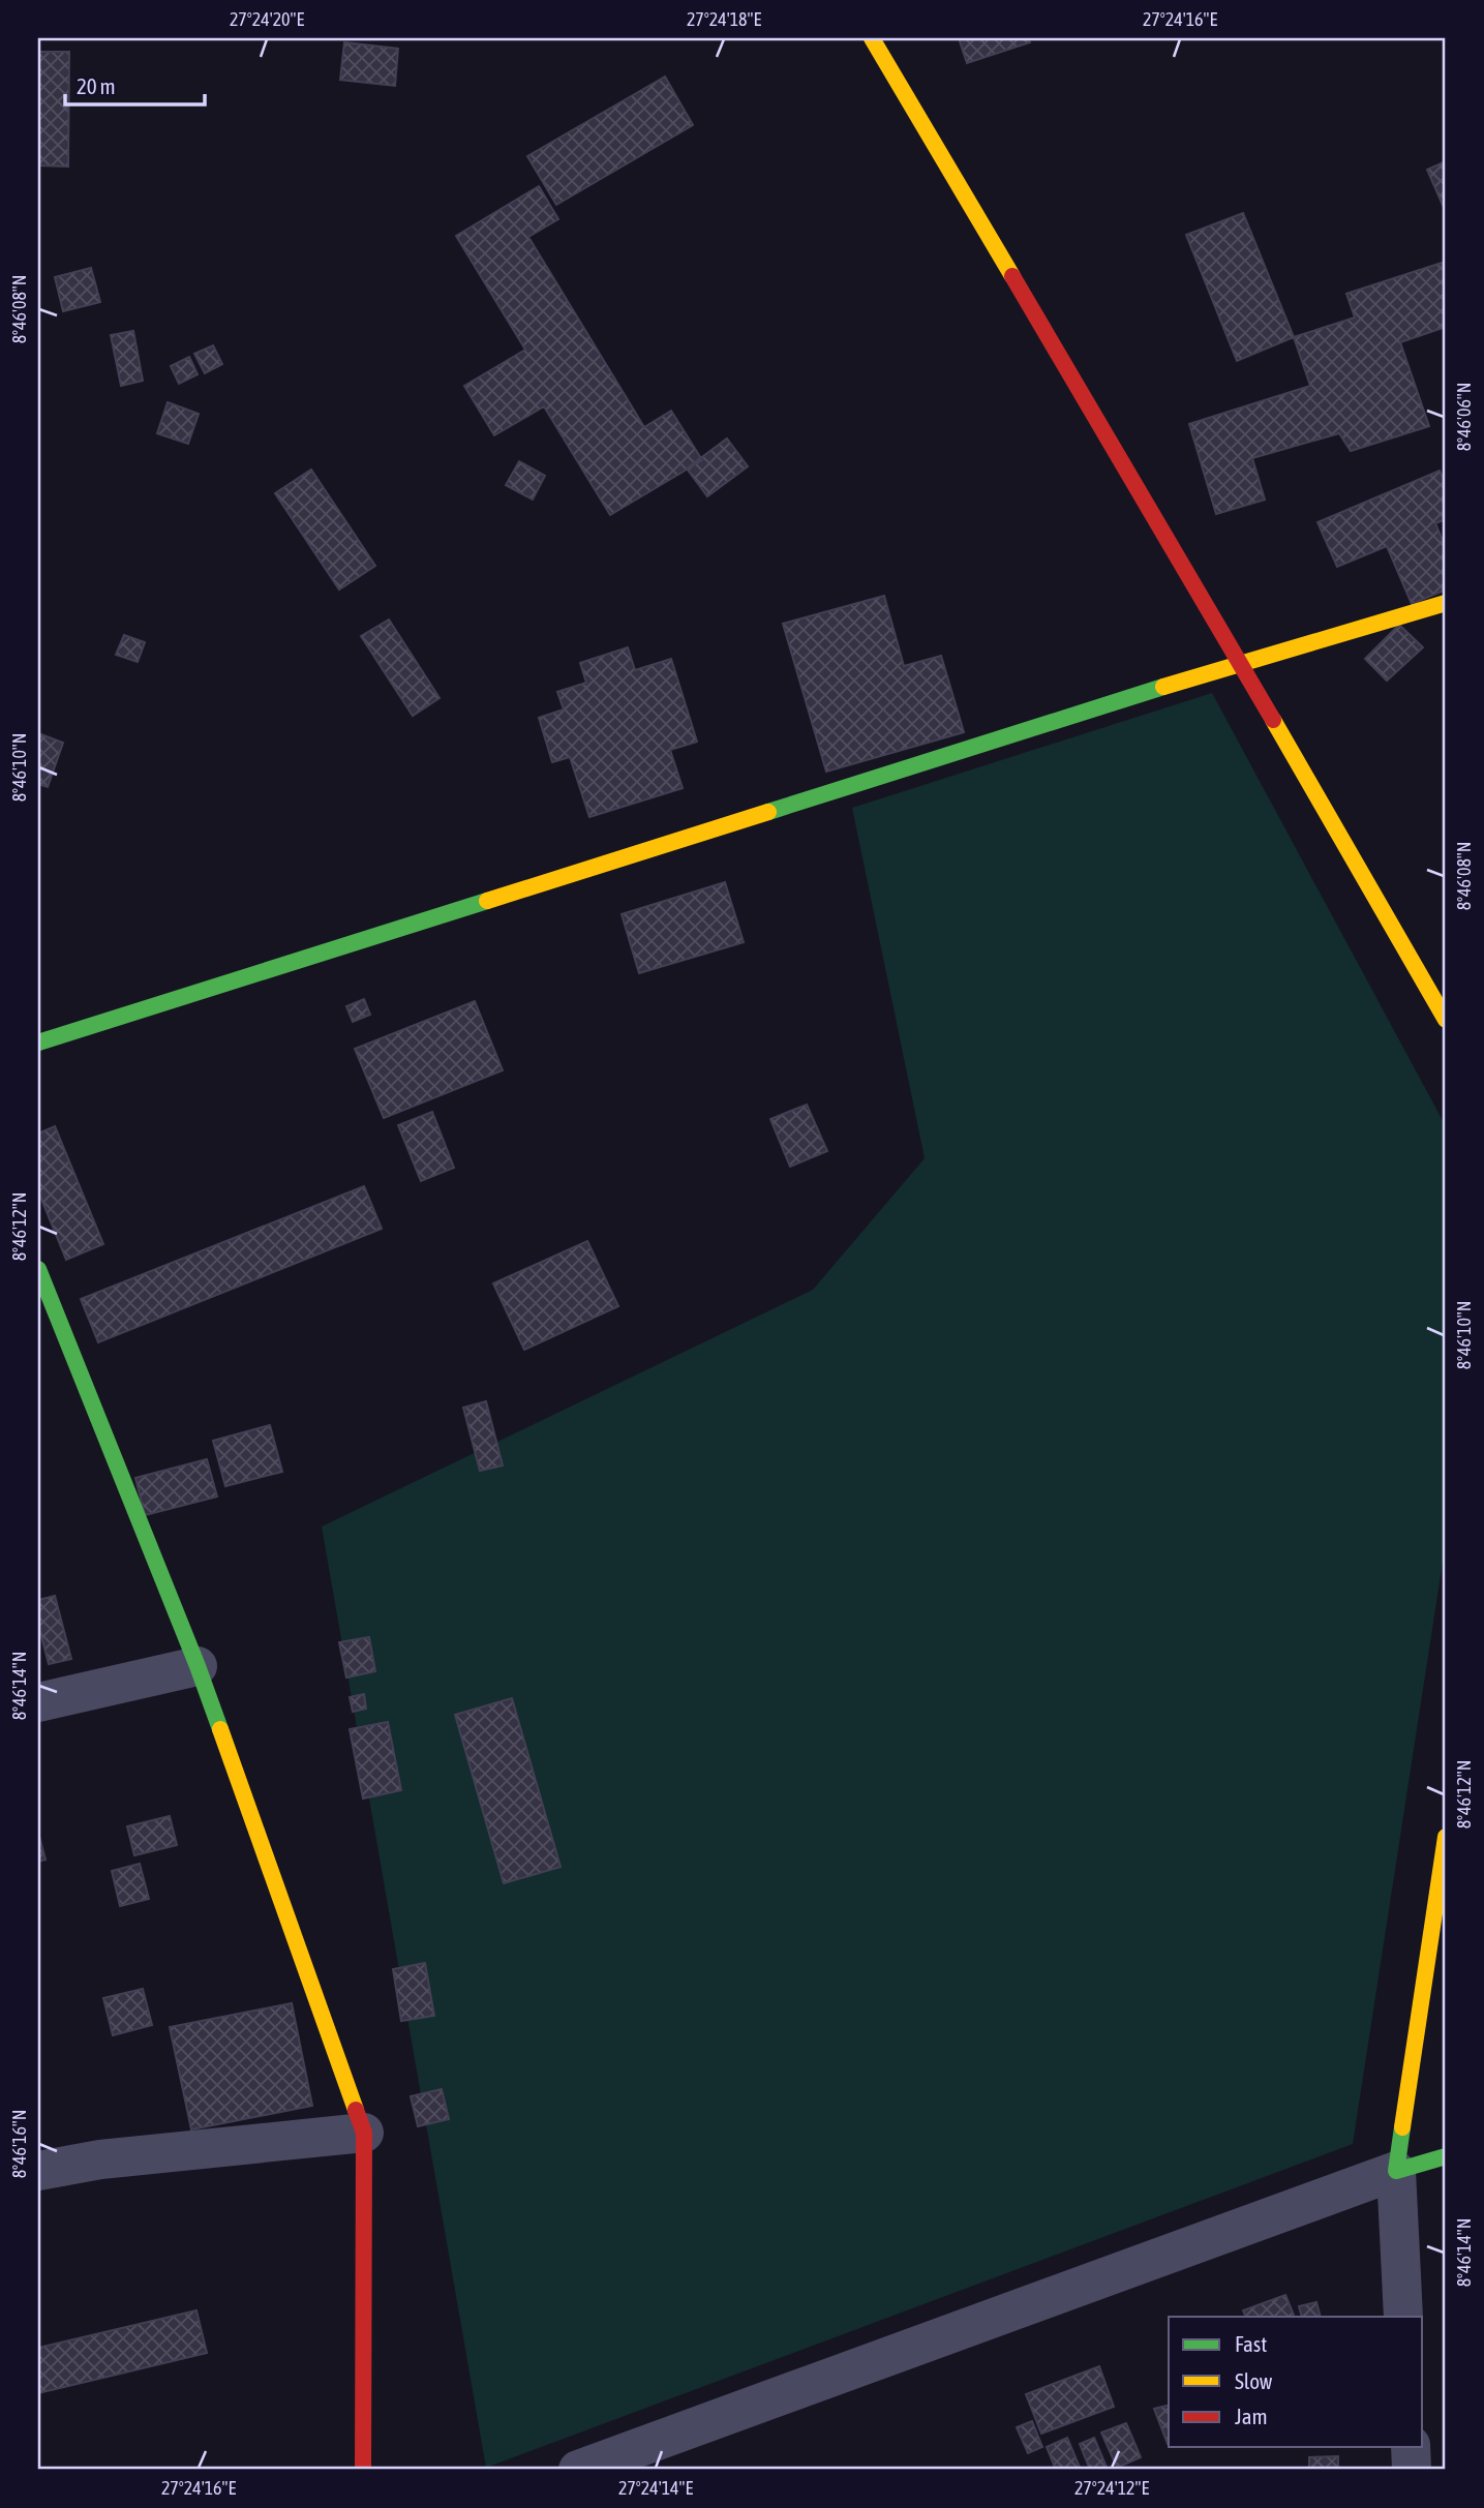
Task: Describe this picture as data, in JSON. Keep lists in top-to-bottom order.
{
  "legend": ["Fast", "Slow", "Jam"],
  "scale_bar": "20 m",
  "coordinates": [
    "27°24'20\"E",
    "27°24'18\"E",
    "27°24'16\"E",
    "8°46'08\"N",
    "8°46'06\"N",
    "8°46'10\"N",
    "8°46'12\"N",
    "8°46'14\"N",
    "8°46'16\"N",
    "27°24'14\"E",
    "27°24'12\"E"
  ]
}
